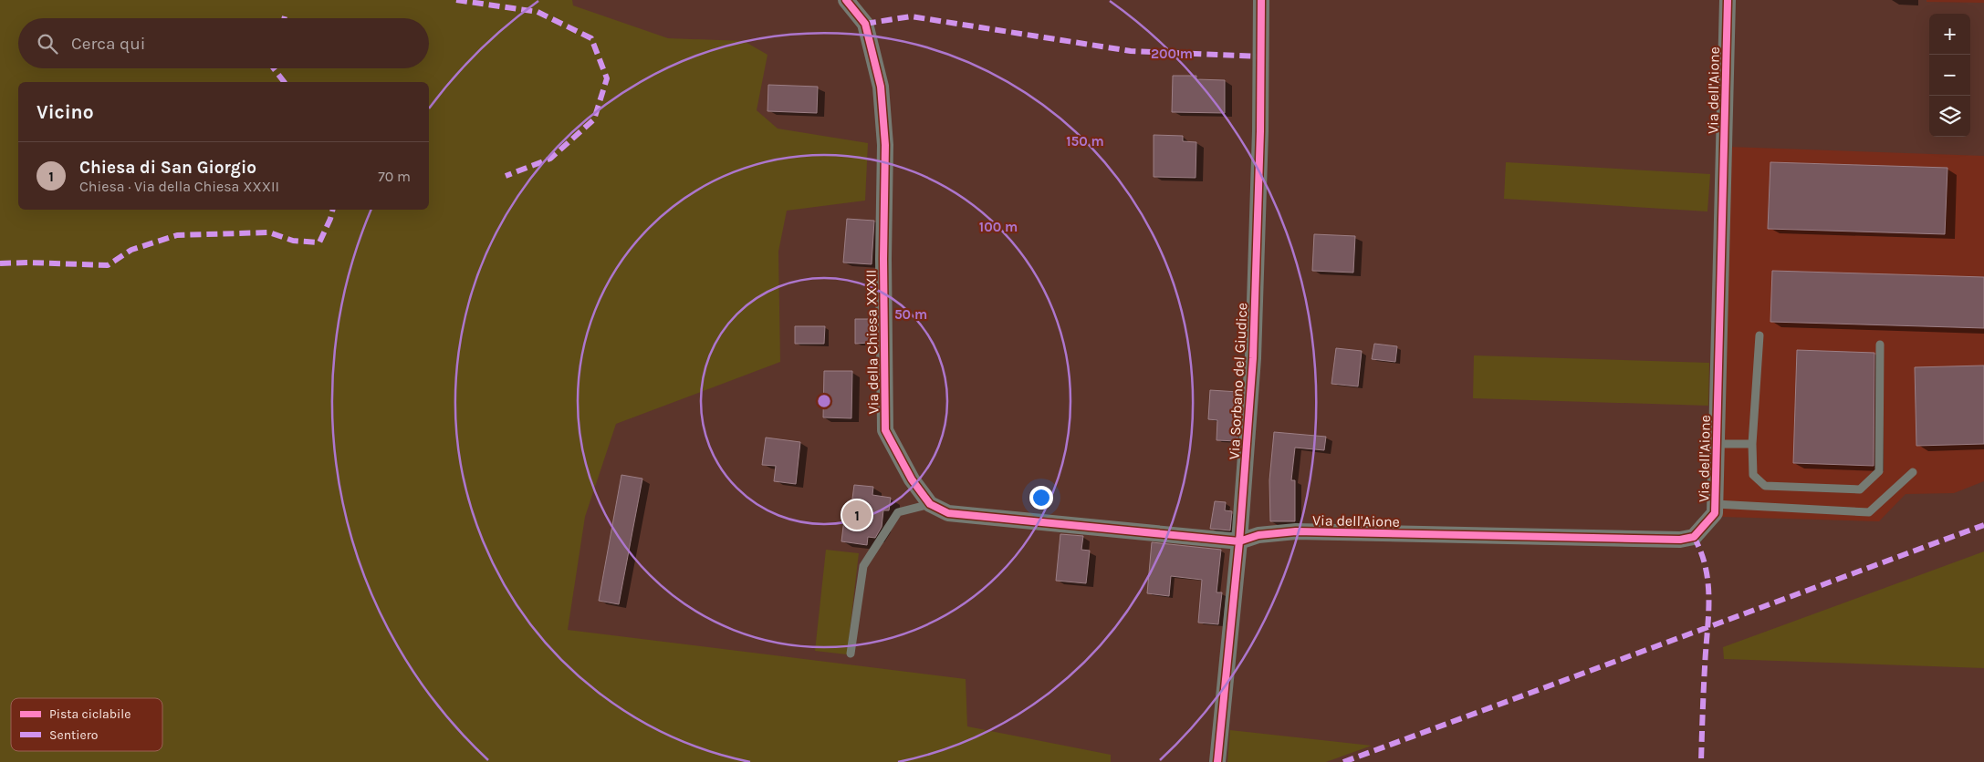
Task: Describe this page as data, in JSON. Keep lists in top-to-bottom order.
{
  "streets": {
    "street": ["Via dell'Aione", "Via della Chiesa XXXII", "Via Sorbano del Giudice"]
  },
  "crossings": [
    ["Via dell'Aione", "Via della Chiesa XXXII"],
    ["Via dell'Aione", "Via Sorbano del Giudice"],
    ["Via della Chiesa XXXII", "Via Sorbano del Giudice"]
  ],
  "legend": ["Pista ciclabile", "Sentiero"],
  "page": {
    "map_buttons": ["+", "−"],
    "search": "Cerca qui",
    "heading": "Vicino",
    "list": [
      {
        "mark": "1",
        "name": "Chiesa di San Giorgio",
        "note": "Chiesa · Via della Chiesa XXXII",
        "value": "70 m"
      }
    ],
    "pins": "1"
  },
  "rings": [
    "200 m",
    "150 m",
    "100 m",
    "50 m"
  ]
}
